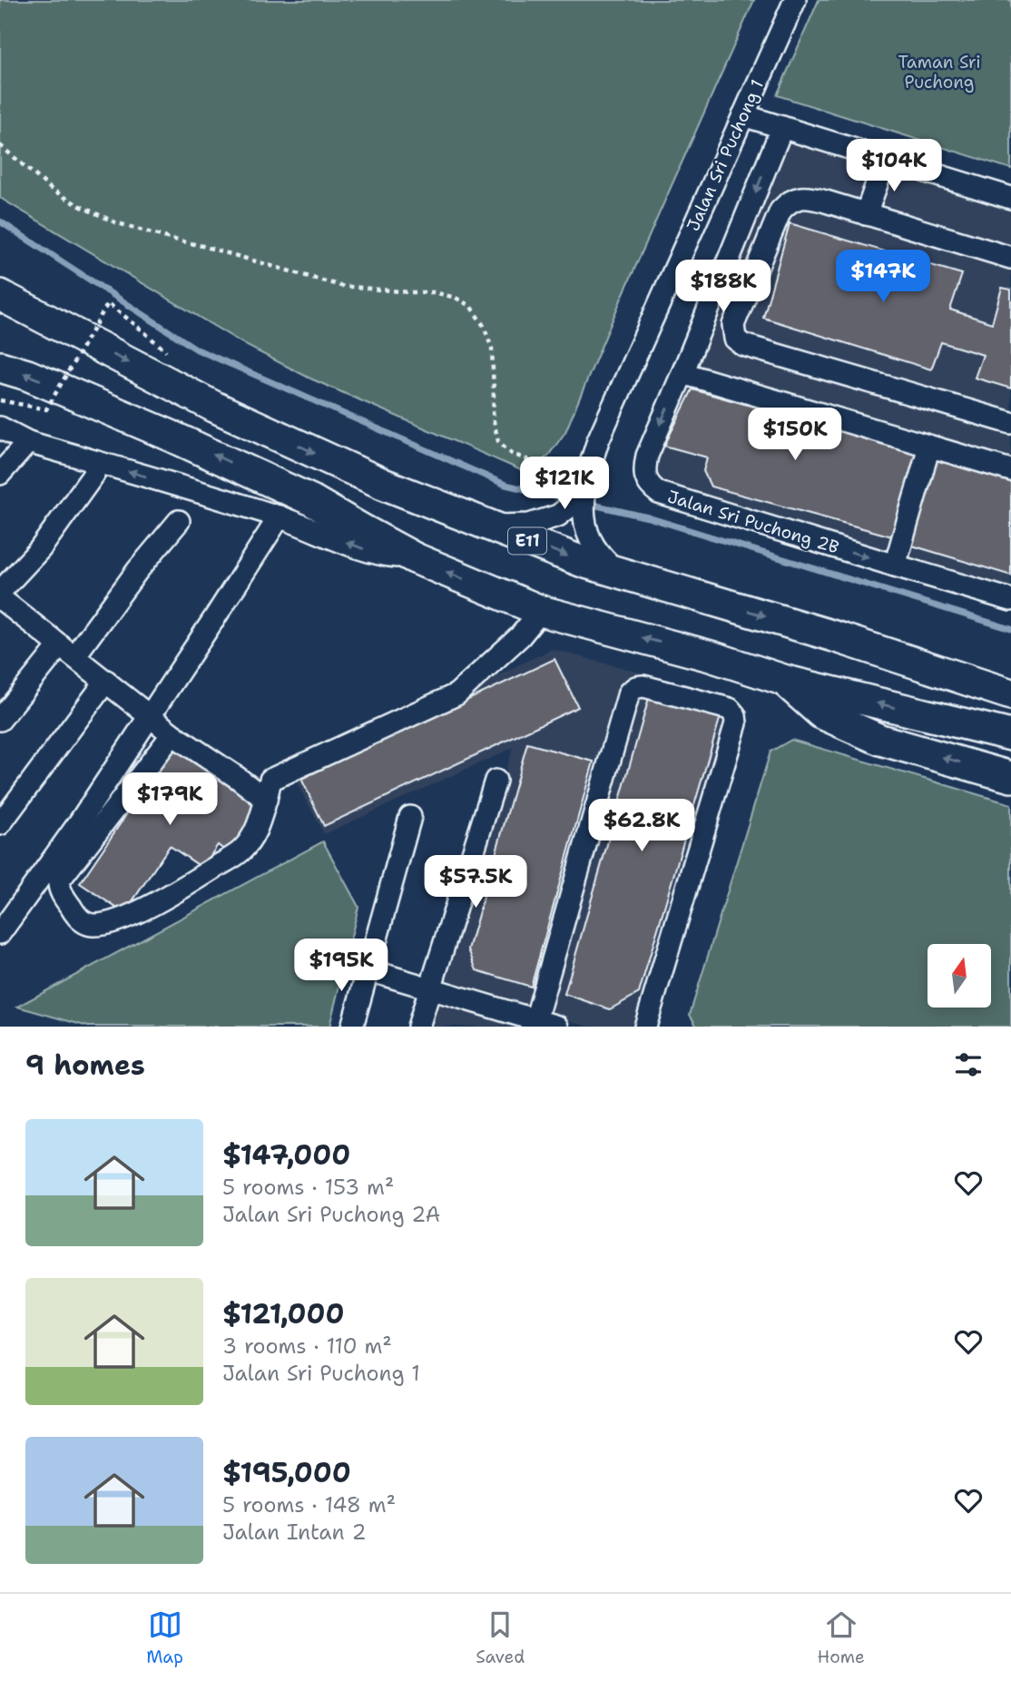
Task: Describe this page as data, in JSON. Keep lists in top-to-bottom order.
{
  "streets": {
    "highway": ["E11"],
    "street": ["Jalan Sri Puchong 1", "Jalan Sri Puchong 2B"]
  },
  "crossings": [
    ["Jalan Sri Puchong 1", "E11"]
  ],
  "parks": ["Taman Sri Puchong"],
  "north": "top",
  "page": {
    "price": [
      "$104K",
      "$147K",
      "$188K",
      "$150K",
      "$121K",
      "$179K",
      "$62.8K",
      "$57.5K",
      "$195K"
    ],
    "heading": "9 homes",
    "list": [
      {
        "name": "$147,000",
        "note": "5 rooms · 153 m² · Jalan Sri Puchong 2A"
      },
      {
        "name": "$121,000",
        "note": "3 rooms · 110 m² · Jalan Sri Puchong 1"
      },
      {
        "name": "$195,000",
        "note": "5 rooms · 148 m² · Jalan Intan 2"
      }
    ],
    "tabs": ["Map", "Saved", "Home"]
  }
}
